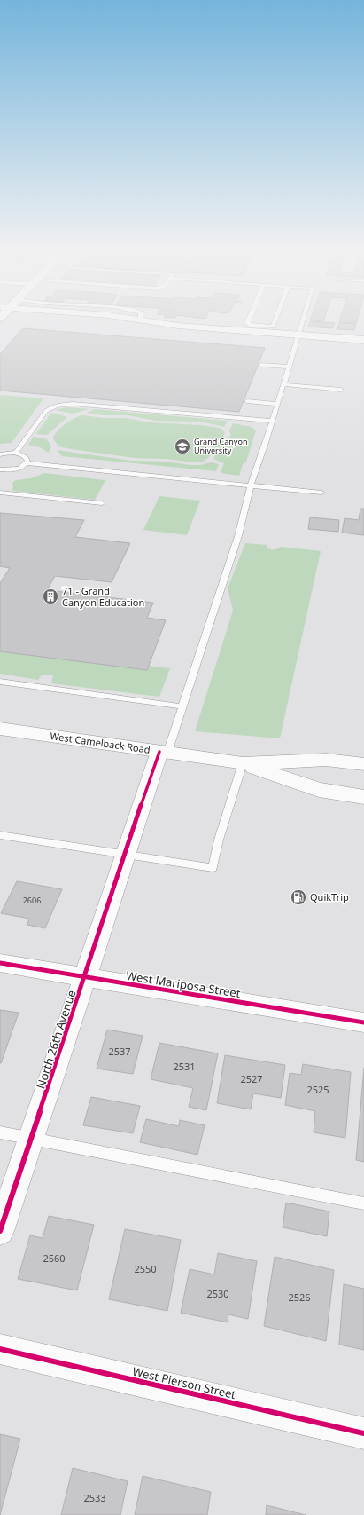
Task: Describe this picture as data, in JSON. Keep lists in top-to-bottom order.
{
  "streets": {
    "main road": ["West Camelback Road"],
    "street": ["West Mariposa Street", "North 26th Avenue", "West Pierson Street"]
  },
  "crossings": [
    ["West Camelback Road", "North 26th Avenue"],
    ["West Mariposa Street", "North 26th Avenue"]
  ],
  "places": {
    "school or university": ["Grand Canyon University"],
    "building": ["71 - Grand Canyon Education"],
    "fuel station": ["QuikTrip"]
  },
  "house_numbers": [
    "2606",
    "2537",
    "2531",
    "2527",
    "2525",
    "2560",
    "2550",
    "2530",
    "2526",
    "2533"
  ]
}
